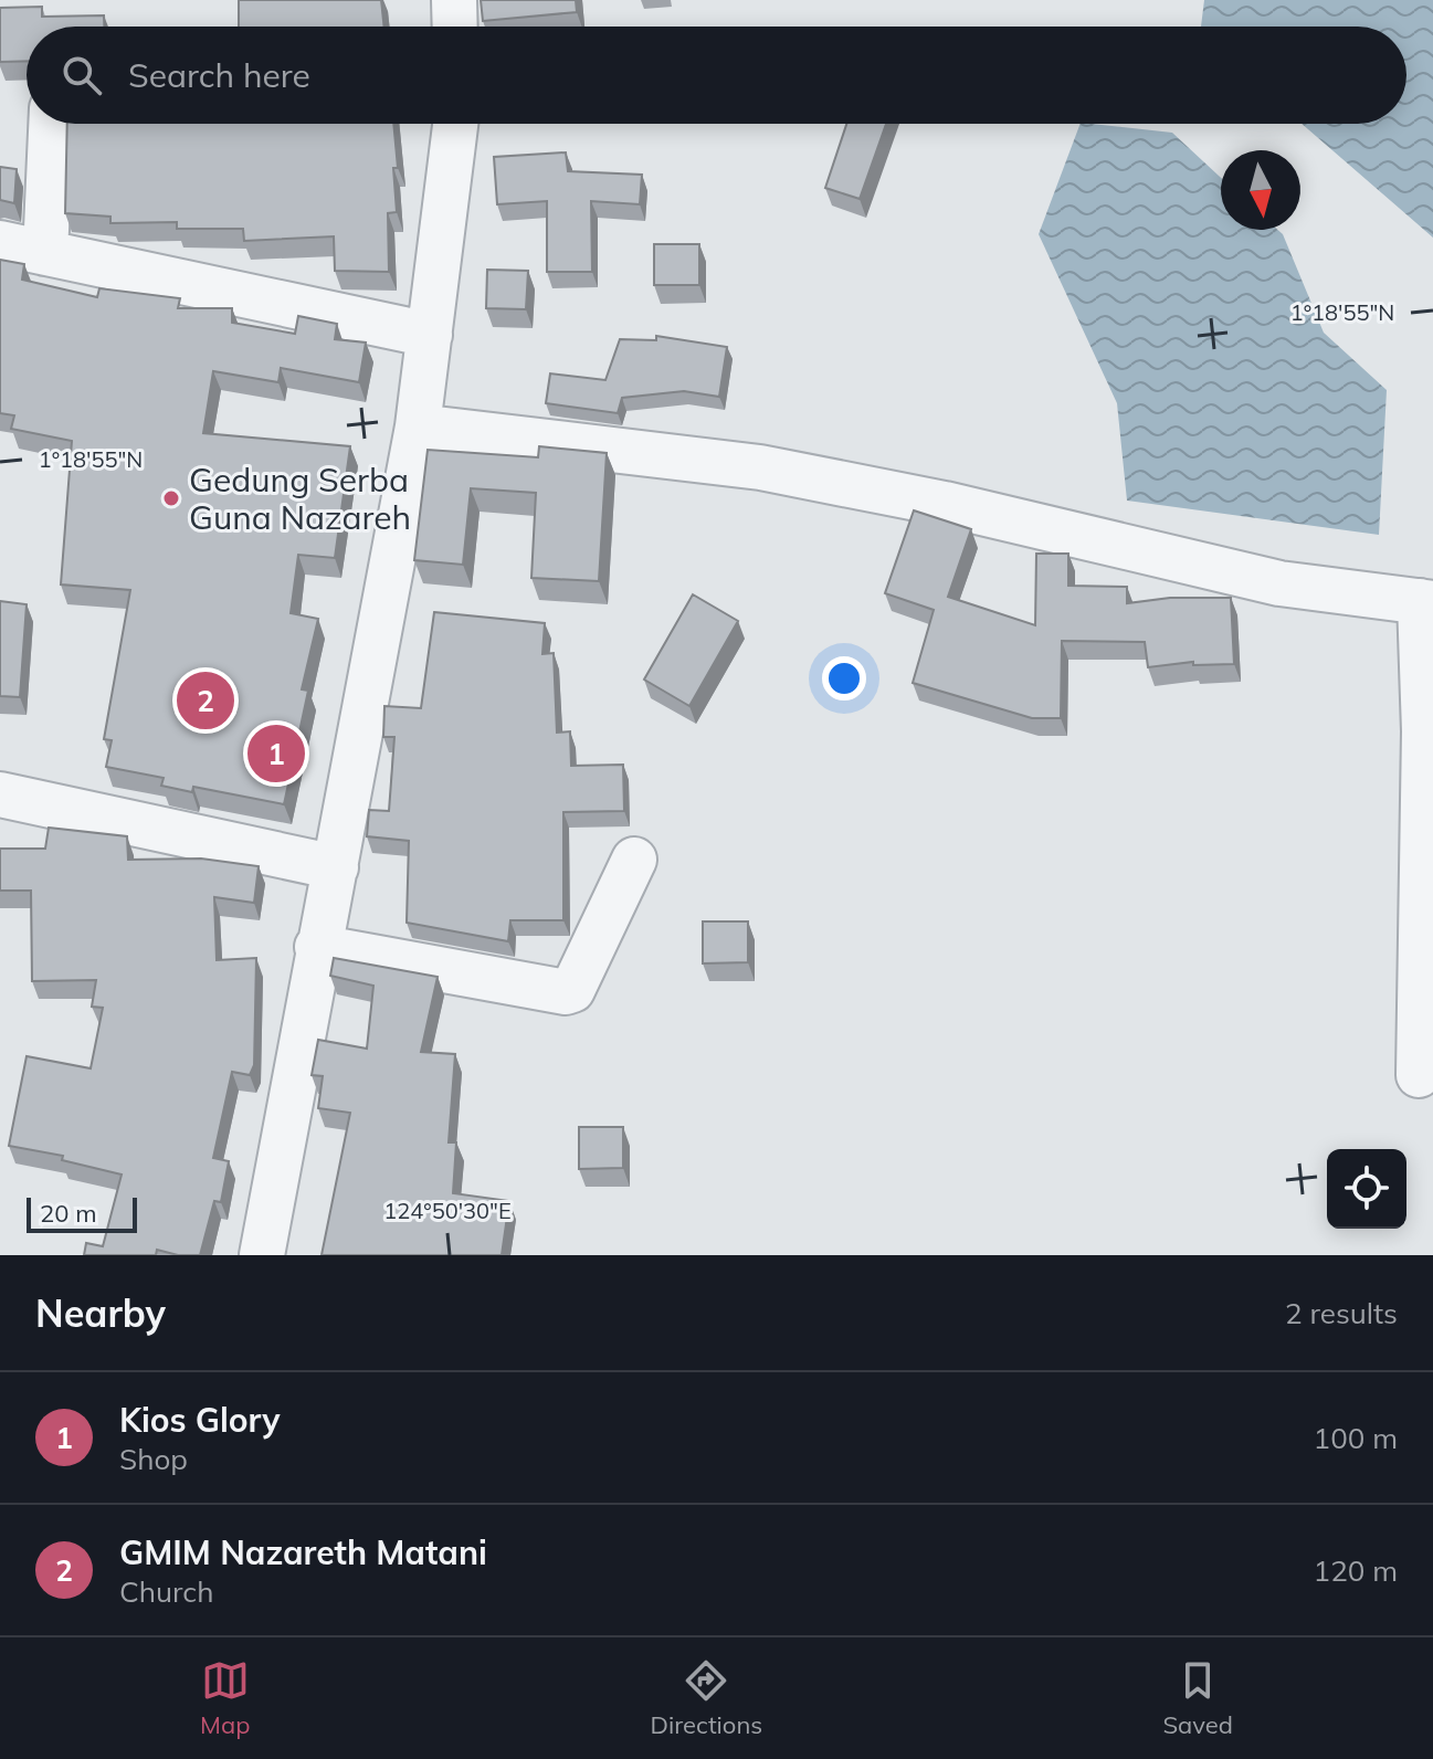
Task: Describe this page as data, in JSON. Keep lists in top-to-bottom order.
{
  "places": ["Gedung Serba Guna Nazareh"],
  "scale_bar": "20 m",
  "north": "bottom",
  "page": {
    "search": "Search here",
    "pins": ["2", "1"],
    "scale": "20 m",
    "heading": ["Nearby", "2 results"],
    "list": [
      {
        "mark": "1",
        "name": "Kios Glory",
        "note": "Shop",
        "value": "100 m"
      },
      {
        "mark": "2",
        "name": "GMIM Nazareth Matani",
        "note": "Church",
        "value": "120 m"
      }
    ],
    "nav": ["Map", "Directions", "Saved"]
  },
  "coordinates": ["1°18'55\"N", "124°50'30\"E"]
}
